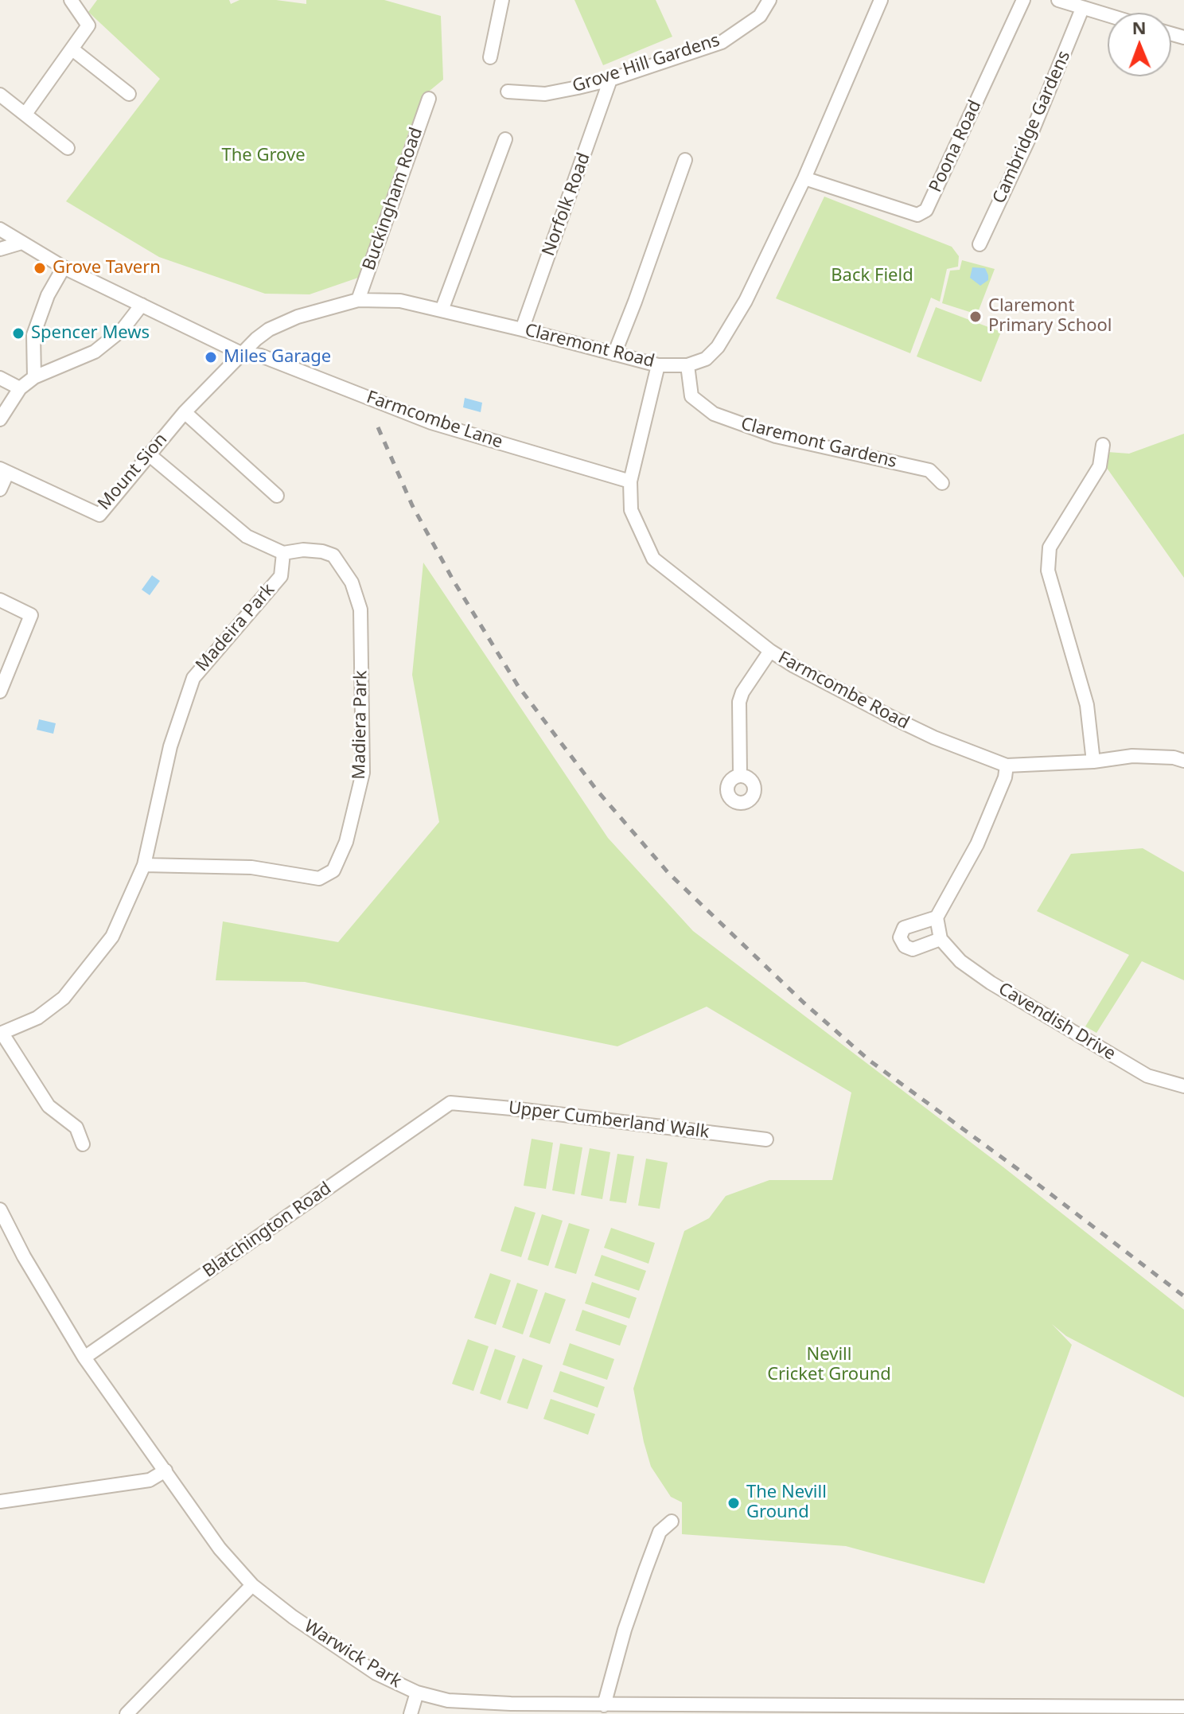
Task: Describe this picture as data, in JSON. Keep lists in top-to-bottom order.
{
  "streets": {
    "street": [
      "Grove Hill Gardens",
      "Cambridge Gardens",
      "Poona Road",
      "Buckingham Road",
      "Norfolk Road",
      "Claremont Road",
      "Farmcombe Lane",
      "Claremont Gardens",
      "Mount Sion",
      "Madeira Park",
      "Farmcombe Road",
      "Madiera Park",
      "Cavendish Drive",
      "Upper Cumberland Walk",
      "Blatchington Road",
      "Warwick Park"
    ]
  },
  "crossings": [
    ["Grove Hill Gardens", "Norfolk Road"],
    ["Poona Road", "Claremont Road"],
    ["Buckingham Road", "Claremont Road"],
    ["Norfolk Road", "Claremont Road"],
    ["Claremont Road", "Farmcombe Lane"],
    ["Claremont Road", "Claremont Gardens"],
    ["Claremont Road", "Mount Sion"],
    ["Claremont Road", "Farmcombe Road"],
    ["Farmcombe Lane", "Mount Sion"],
    ["Farmcombe Lane", "Farmcombe Road"],
    ["Madeira Park", "Madiera Park"],
    ["Upper Cumberland Walk", "Blatchington Road"],
    ["Blatchington Road", "Warwick Park"]
  ],
  "parks": ["The Grove", "Back Field", "Nevill Cricket Ground"],
  "places": [
    "Grove Tavern",
    "Claremont Primary School",
    "Spencer Mews",
    "Miles Garage",
    "The Nevill Ground"
  ],
  "north": "top"
}
